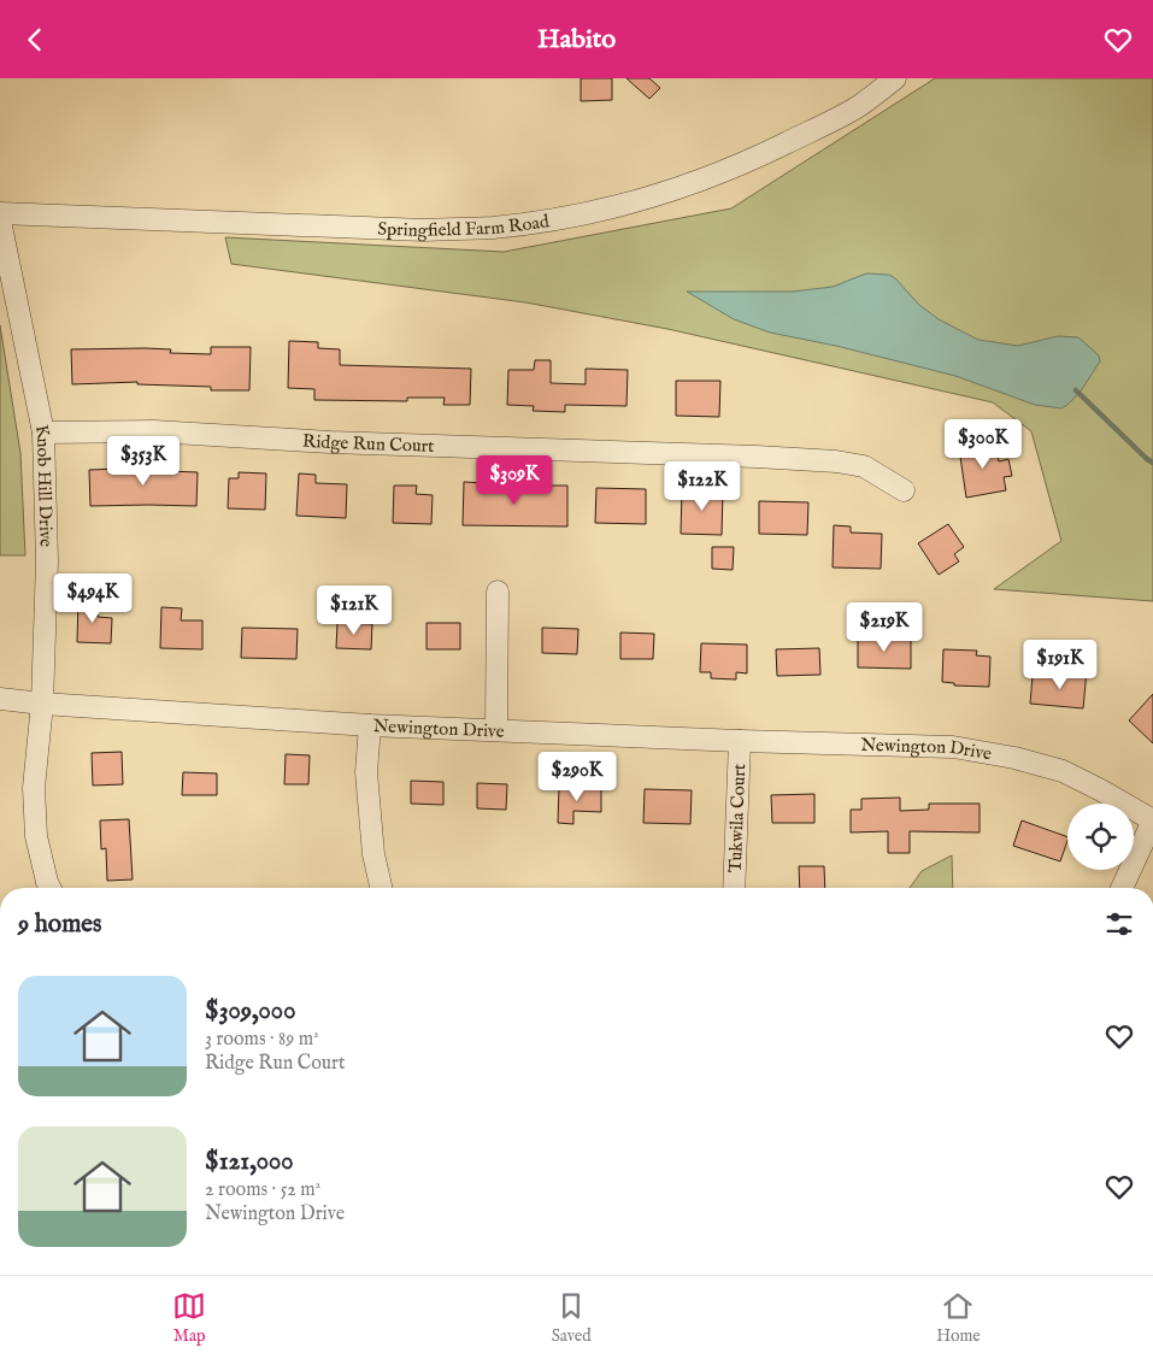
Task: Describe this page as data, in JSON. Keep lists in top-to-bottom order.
{
  "streets": {
    "street": [
      "Springfield Farm Road",
      "Ridge Run Court",
      "Knob Hill Drive",
      "Newington Drive",
      "Tukwila Court"
    ]
  },
  "crossings": [
    ["Ridge Run Court", "Knob Hill Drive"],
    ["Knob Hill Drive", "Newington Drive"],
    ["Newington Drive", "Tukwila Court"]
  ],
  "page": {
    "header": "Habito",
    "price": [
      "$300K",
      "$353K",
      "$309K",
      "$122K",
      "$494K",
      "$121K",
      "$219K",
      "$191K",
      "$290K"
    ],
    "heading": "9 homes",
    "list": [
      {
        "name": "$309,000",
        "note": "3 rooms · 89 m² · Ridge Run Court"
      },
      {
        "name": "$121,000",
        "note": "2 rooms · 52 m² · Newington Drive"
      }
    ],
    "tabs": ["Map", "Saved", "Home"]
  }
}
